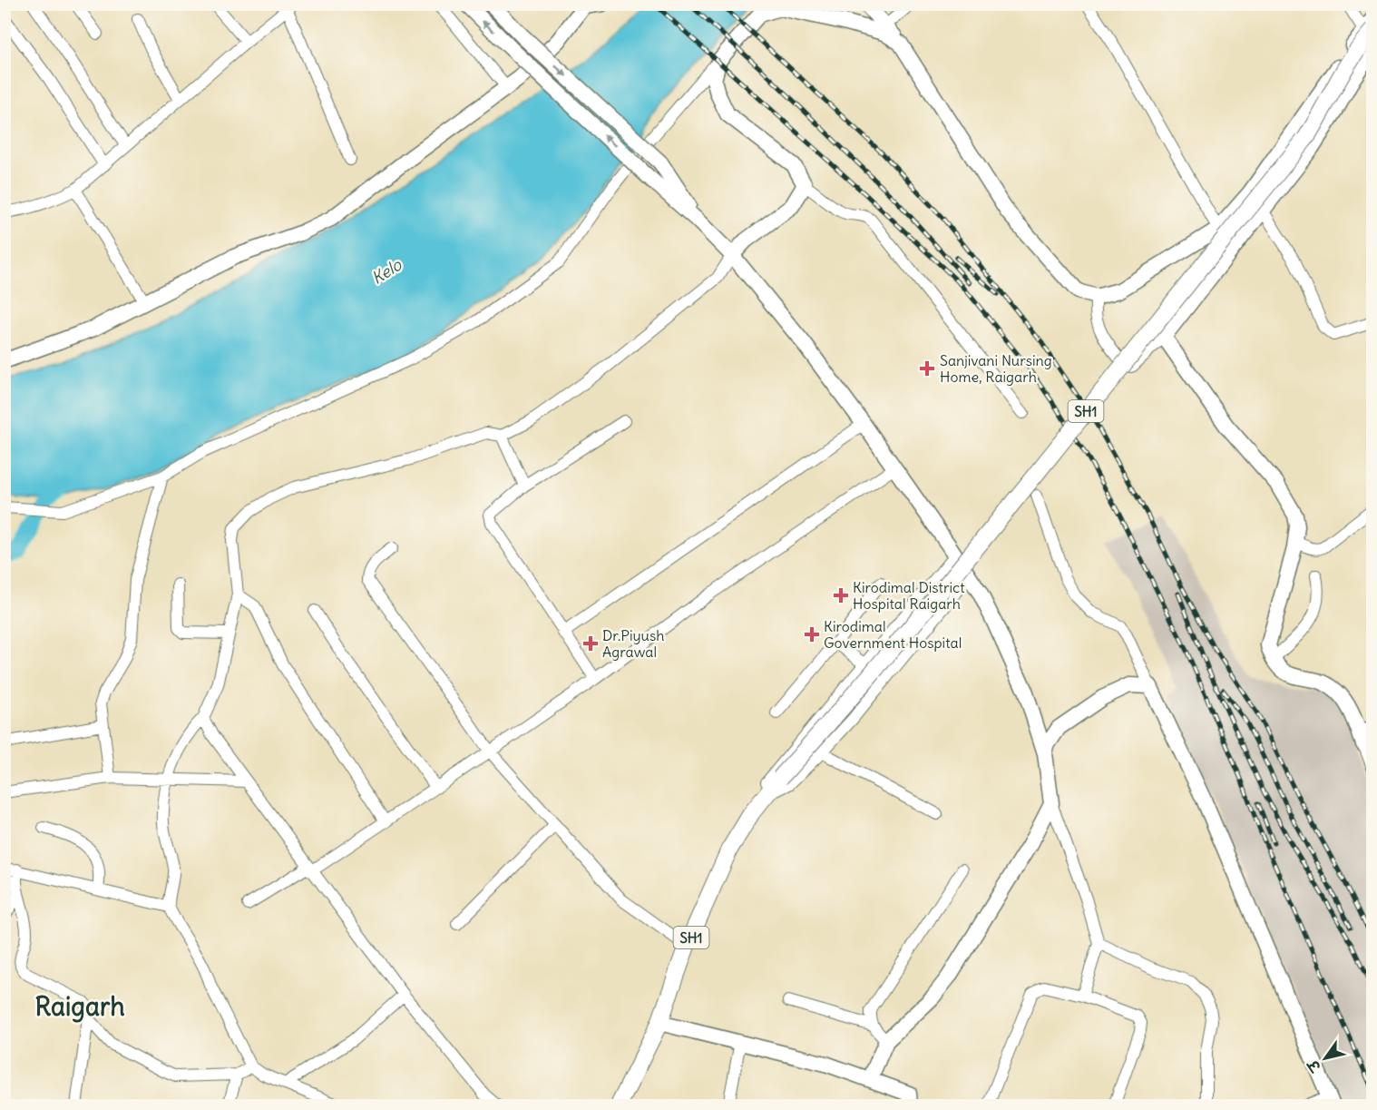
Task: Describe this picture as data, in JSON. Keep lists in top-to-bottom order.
{
  "streets": {
    "main road": ["SH1"]
  },
  "districts": ["Raigarh"],
  "water": ["Kelo"],
  "places": {
    "health": [
      "Sanjivani Nursing Home, Raigarh",
      "Kirodimal District Hospital Raigarh",
      "Kirodimal Government Hospital",
      "Dr.Piyush Agrawal"
    ]
  },
  "north": "bottom left"
}
